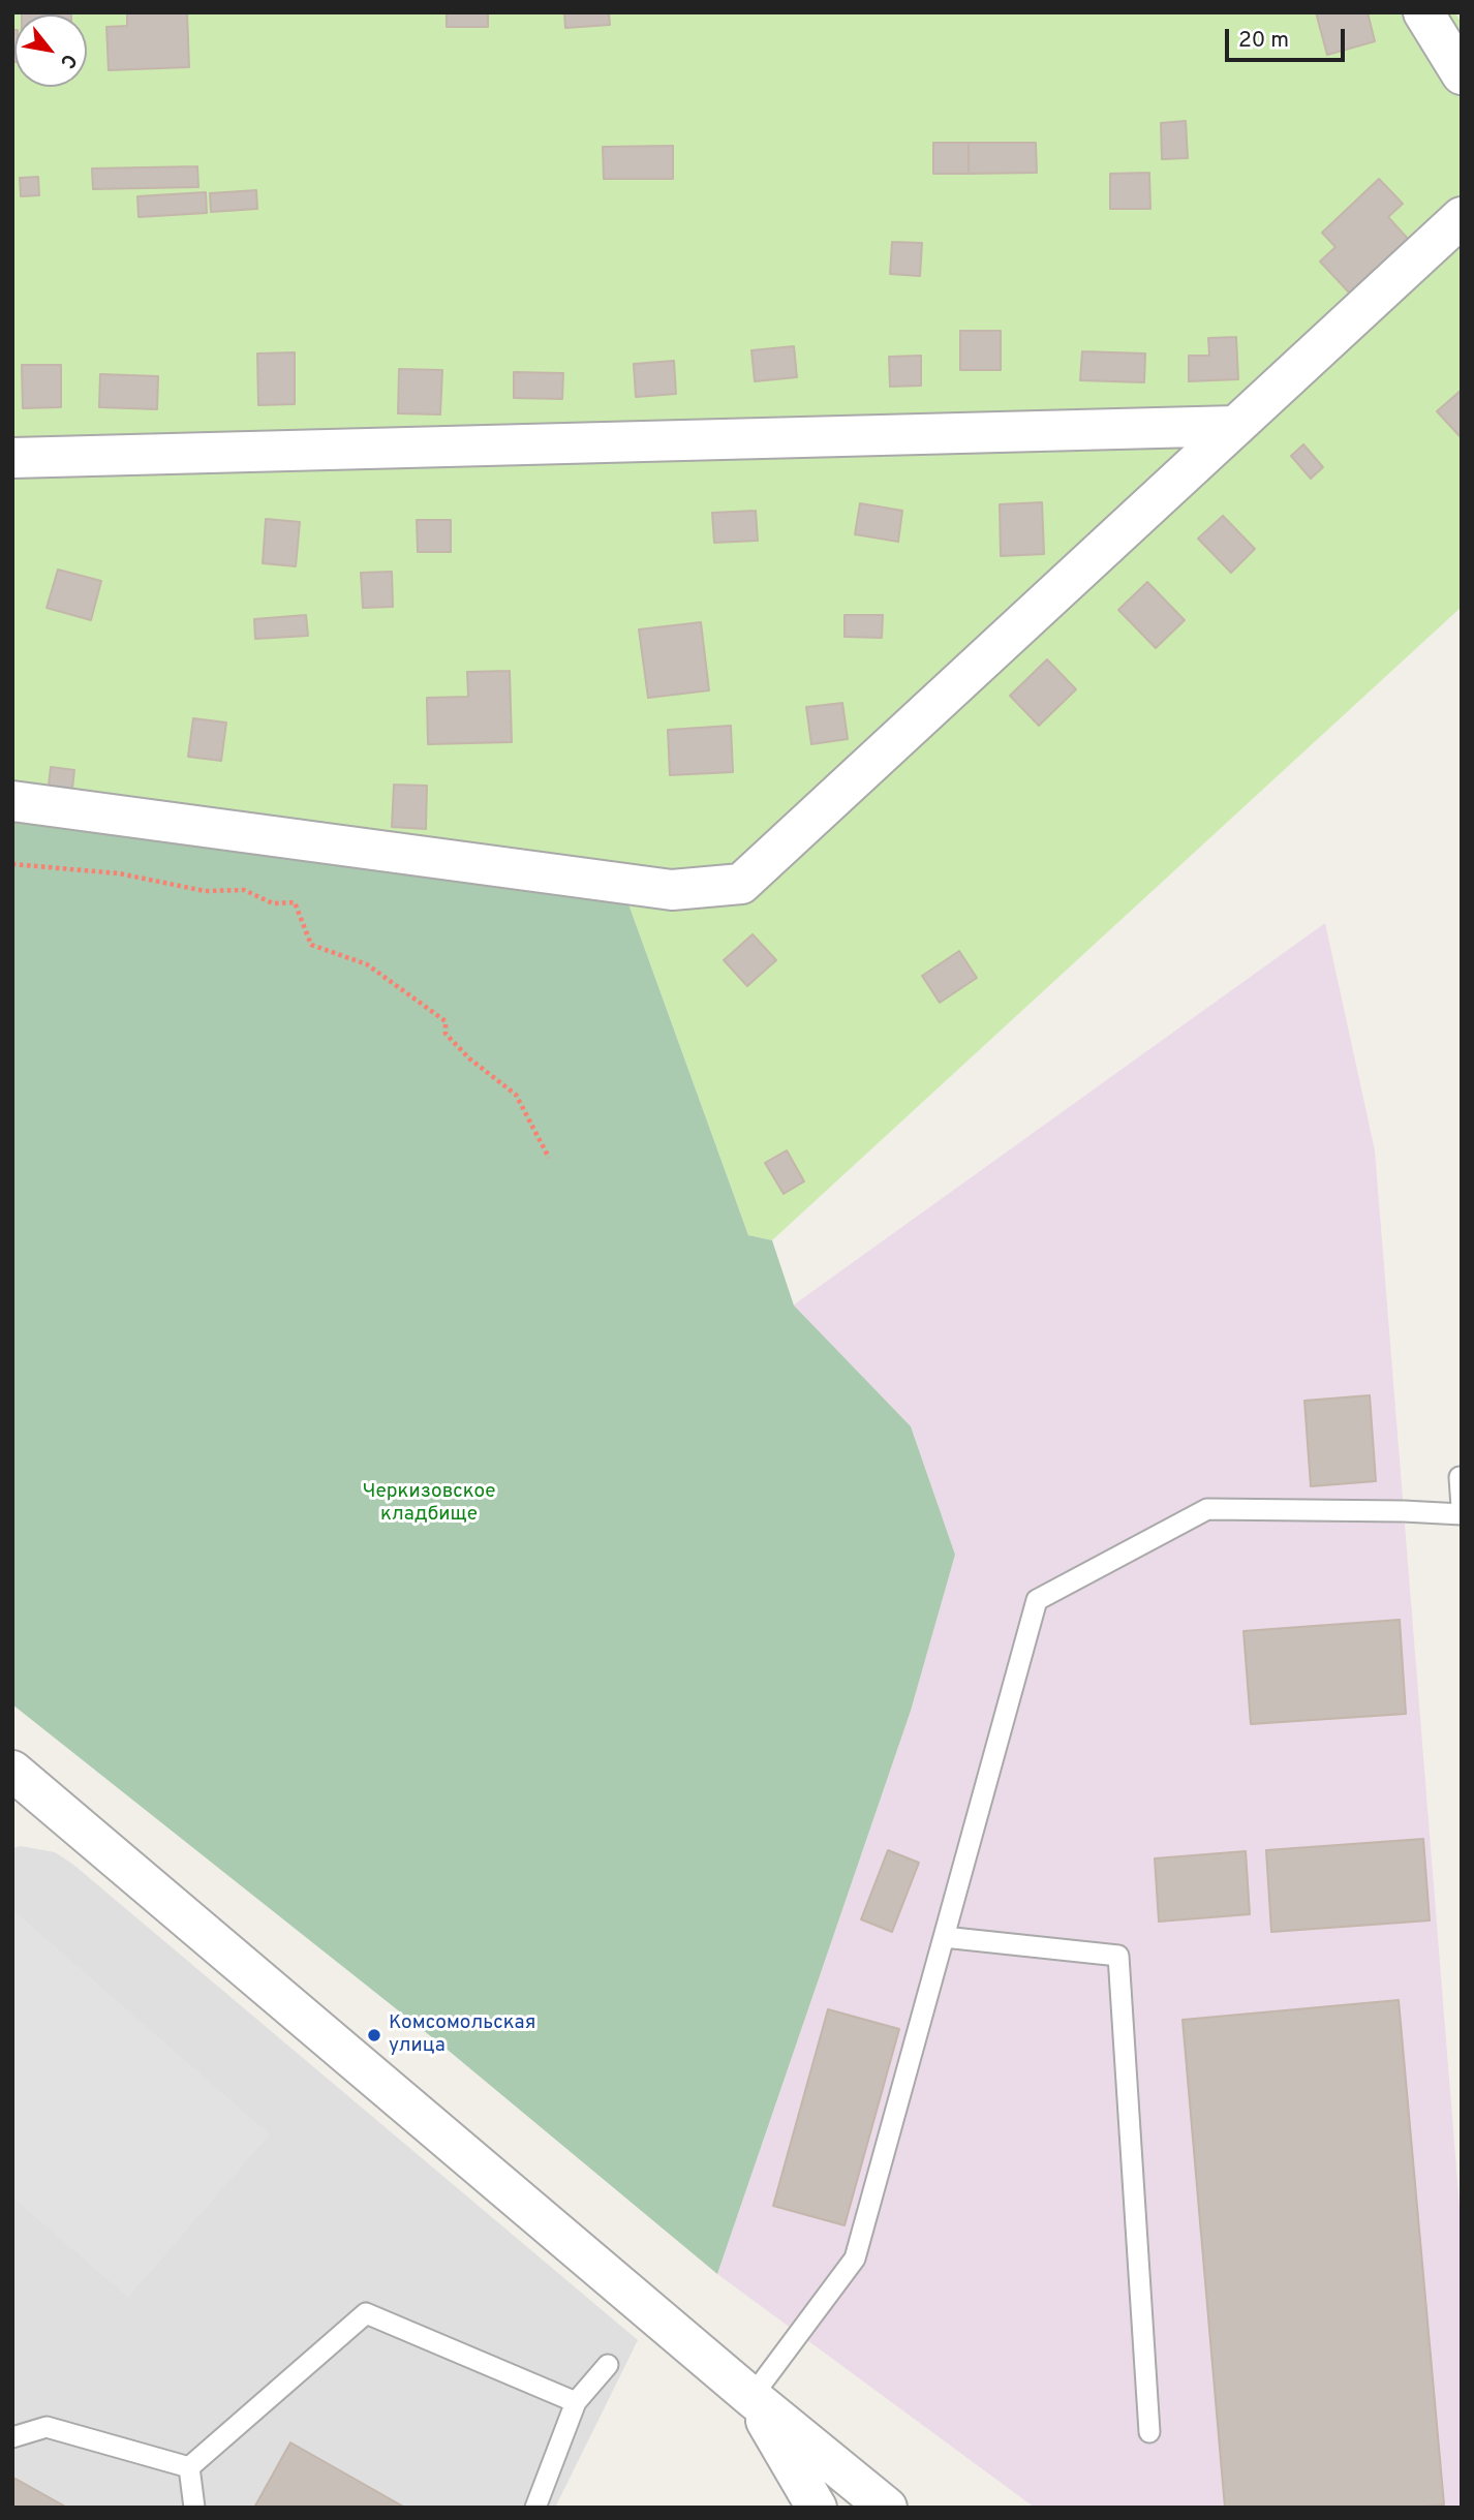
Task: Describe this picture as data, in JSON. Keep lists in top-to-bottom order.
{
  "parks": ["Черкизовское кладбище"],
  "places": ["Комсомольская улица"],
  "scale_bar": "20 m",
  "north": "bottom right"
}
